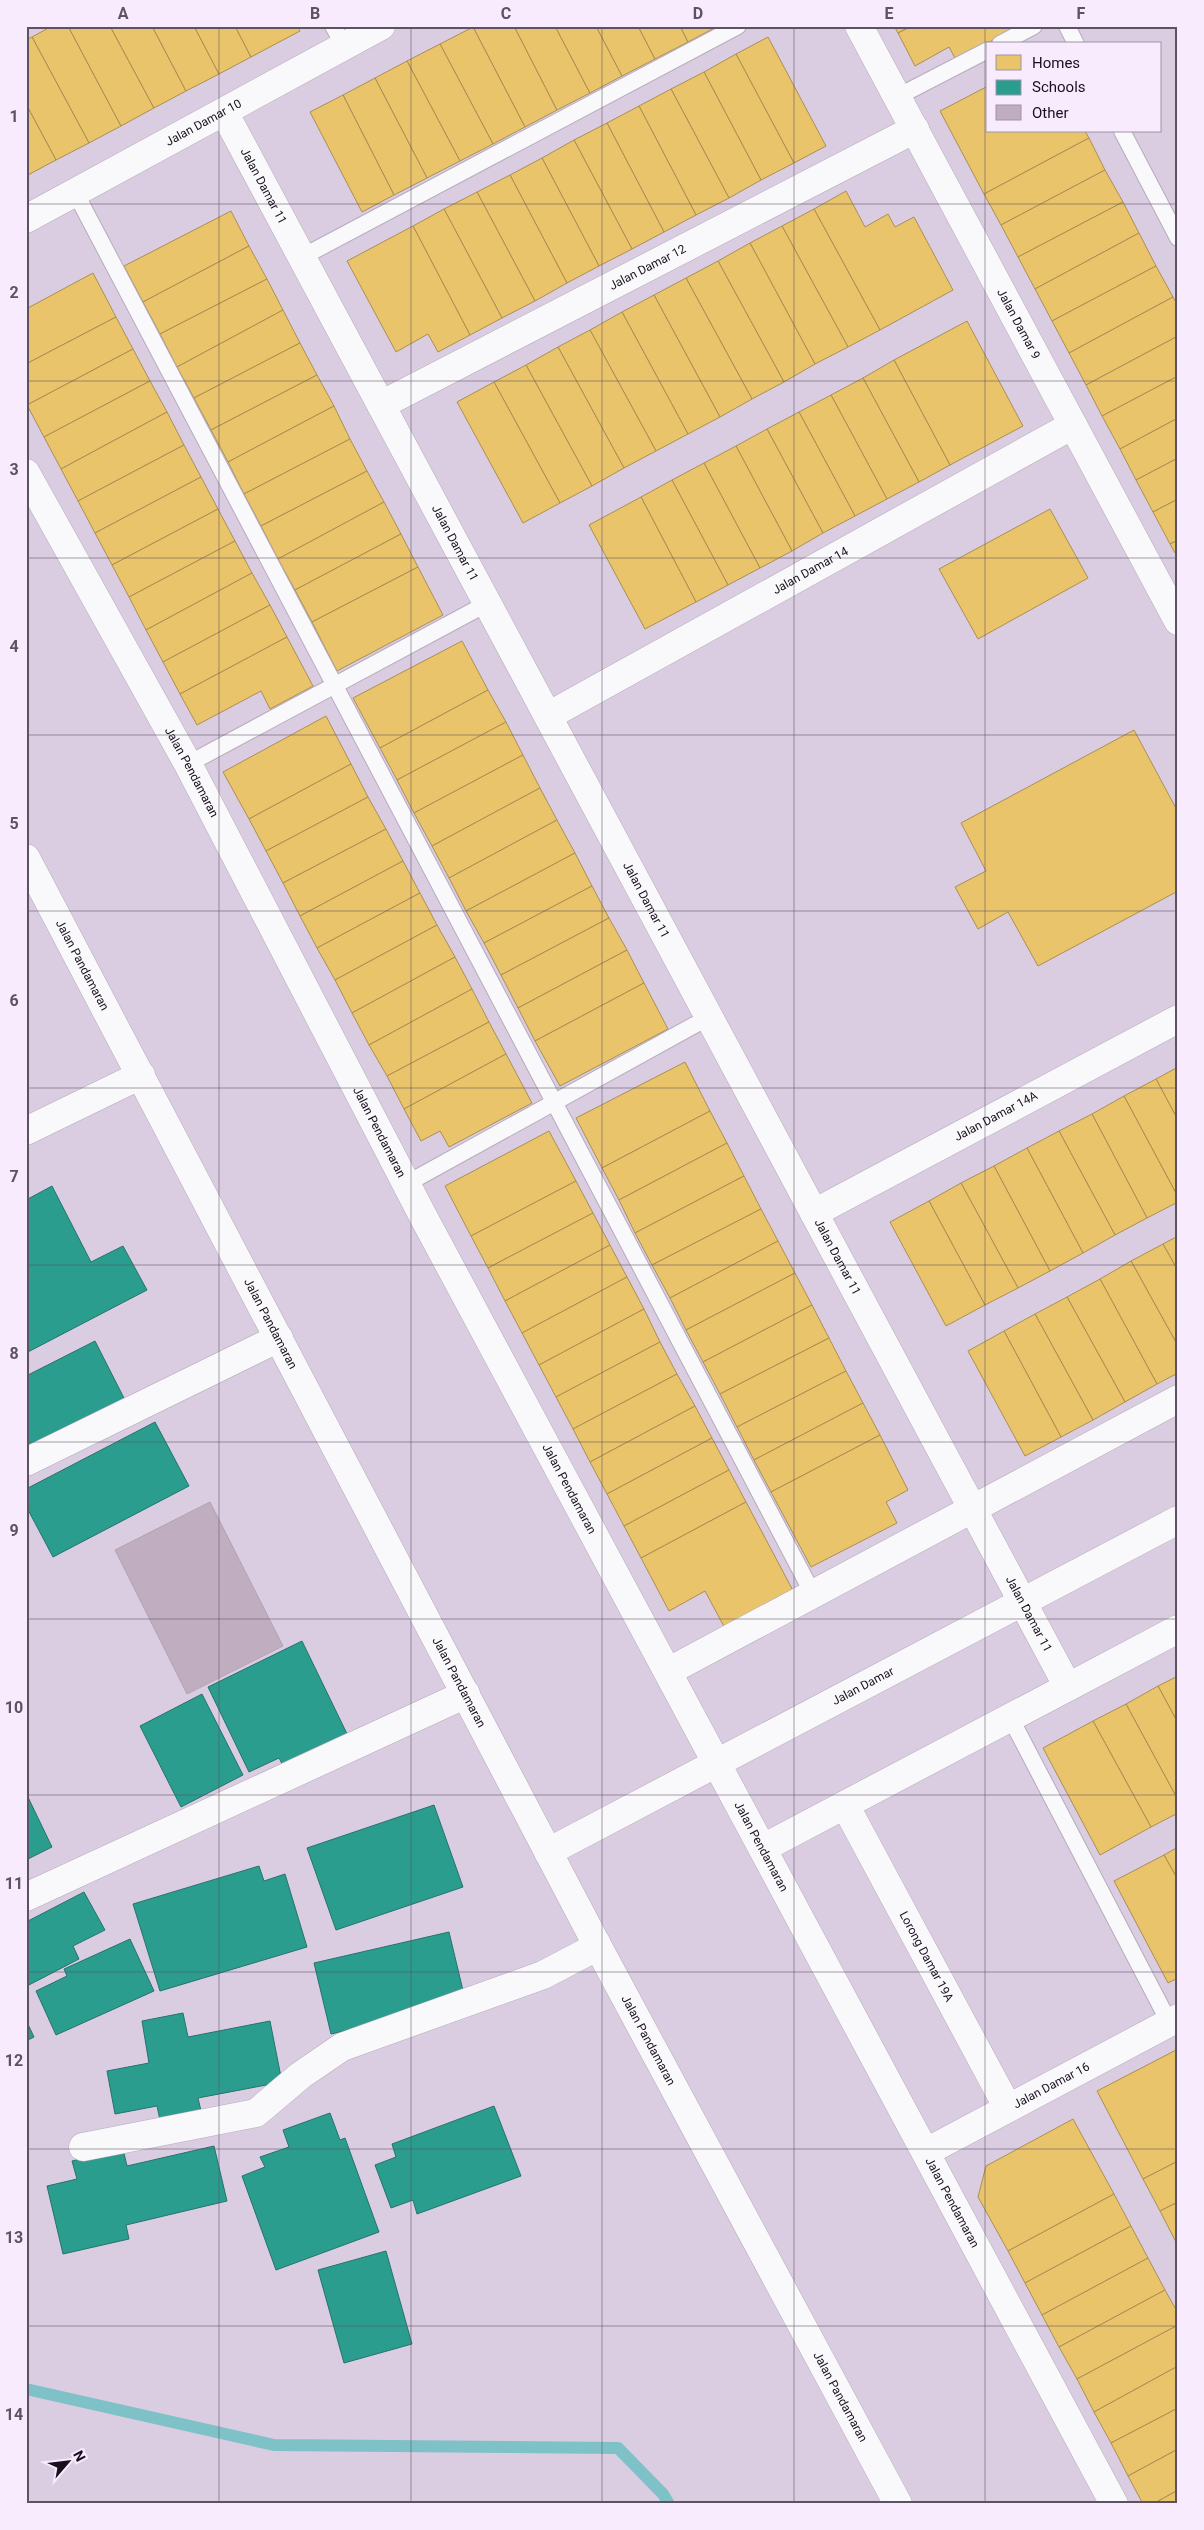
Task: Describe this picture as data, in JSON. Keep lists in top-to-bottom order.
{
  "streets": {
    "street": [
      "Jalan Damar 10",
      "Jalan Damar 11",
      "Jalan Damar 12",
      "Jalan Damar 9",
      "Jalan Damar 14",
      "Jalan Pendamaran",
      "Jalan Pandamaran",
      "Jalan Damar 14A",
      "Jalan Damar",
      "Lorong Damar 19A",
      "Jalan Damar 16"
    ]
  },
  "crossings": [
    ["Jalan Damar 10", "Jalan Damar 11"],
    ["Jalan Damar 11", "Jalan Damar 12"],
    ["Jalan Damar 11", "Jalan Damar 14"],
    ["Jalan Damar 11", "Jalan Damar 14A"],
    ["Jalan Damar 11", "Jalan Damar"],
    ["Jalan Damar 12", "Jalan Damar 9"],
    ["Jalan Damar 9", "Jalan Damar 14"],
    ["Jalan Pendamaran", "Jalan Damar"],
    ["Jalan Pendamaran", "Jalan Damar 16"],
    ["Jalan Pandamaran", "Jalan Damar"],
    ["Lorong Damar 19A", "Jalan Damar 16"]
  ],
  "legend": ["Homes", "Schools", "Other"],
  "north": "top right",
  "grid": {
    "columns": [
      "A",
      "B",
      "C",
      "D",
      "E",
      "F"
    ],
    "rows": [
      "1",
      "2",
      "3",
      "4",
      "5",
      "6",
      "7",
      "8",
      "9",
      "10",
      "11",
      "12",
      "13",
      "14"
    ]
  }
}
